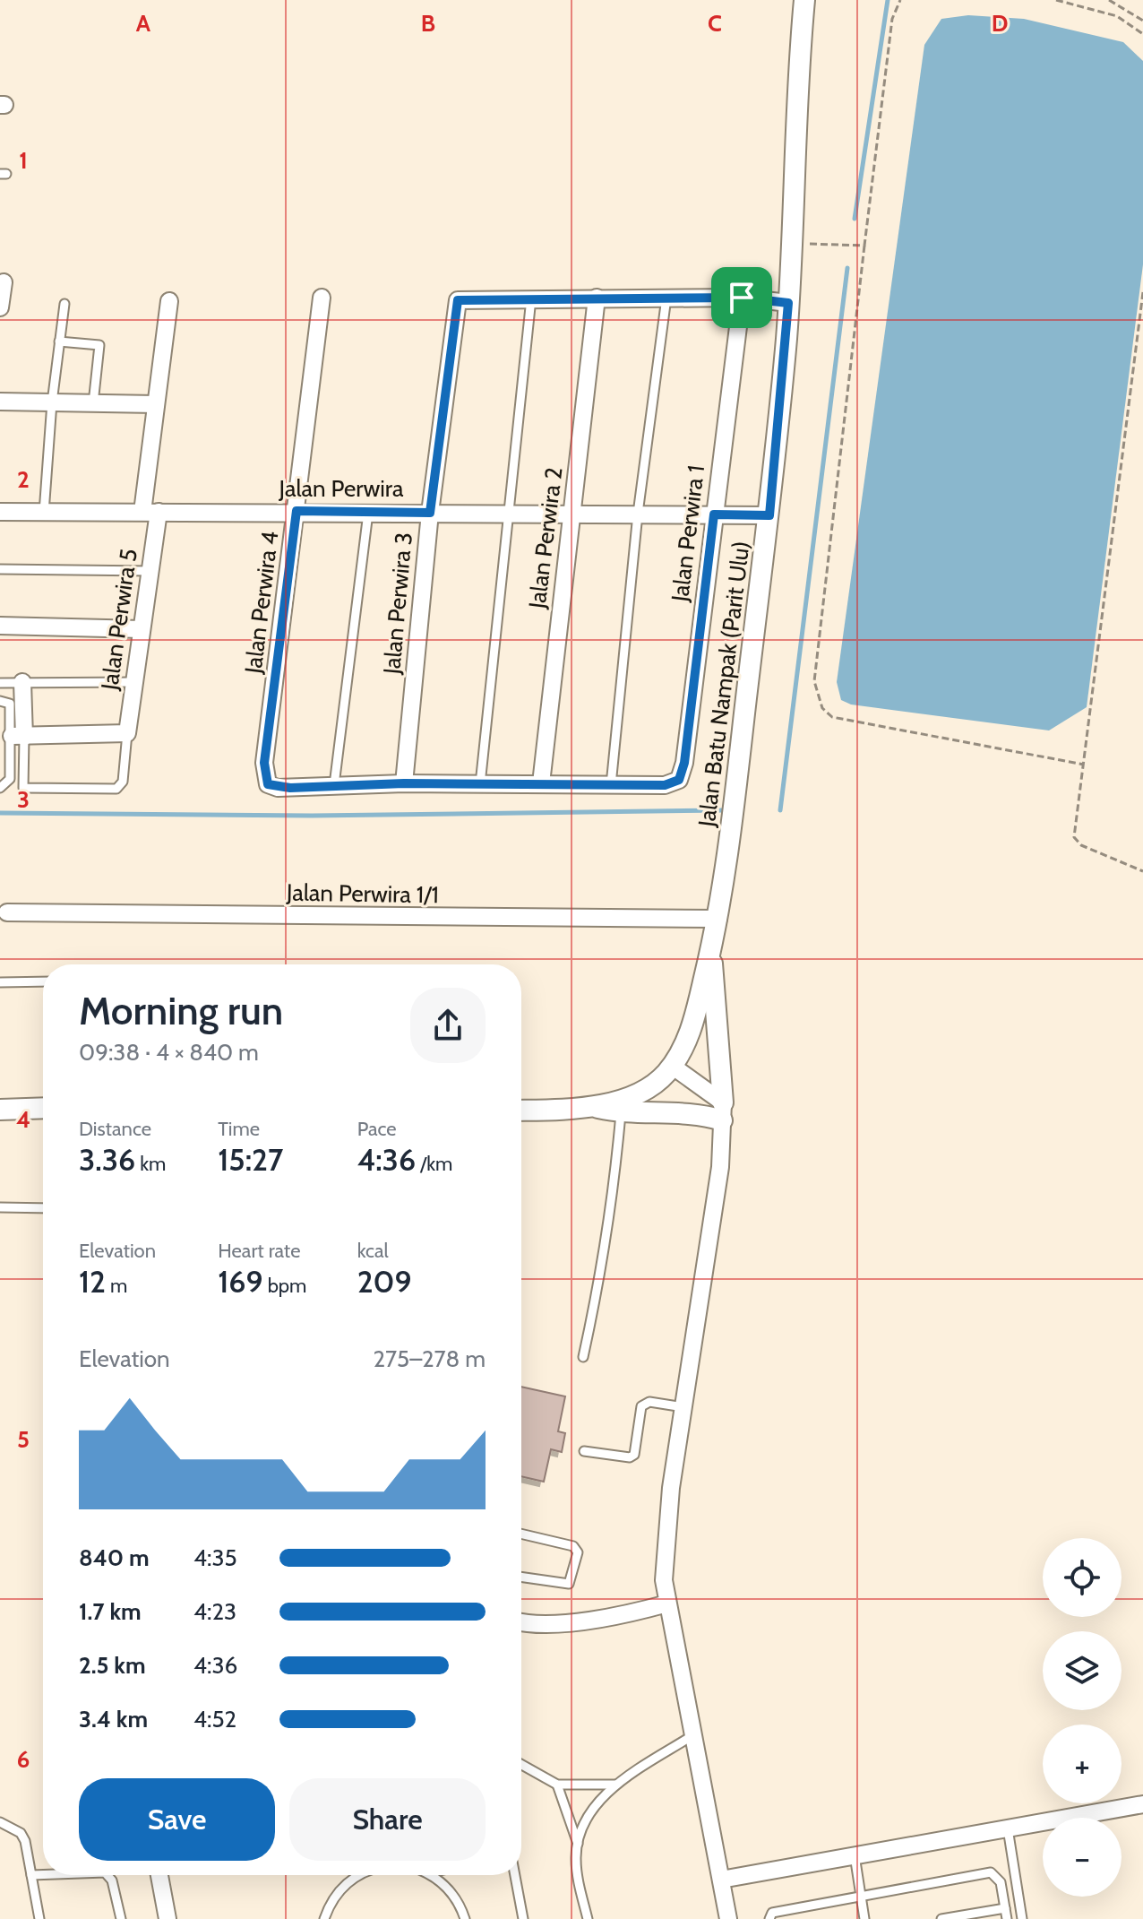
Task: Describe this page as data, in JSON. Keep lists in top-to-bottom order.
{
  "streets": {
    "street": [
      "Jalan Perwira",
      "Jalan Perwira 1",
      "Jalan Perwira 2",
      "Jalan Perwira 4",
      "Jalan Perwira 3",
      "Jalan Perwira 5",
      "Jalan Batu Nampak (Parit Ulu)",
      "Jalan Perwira 1/1"
    ]
  },
  "crossings": [
    ["Jalan Perwira", "Jalan Perwira 1"],
    ["Jalan Perwira", "Jalan Perwira 2"],
    ["Jalan Perwira", "Jalan Perwira 4"],
    ["Jalan Perwira", "Jalan Perwira 3"],
    ["Jalan Perwira", "Jalan Perwira 5"],
    ["Jalan Perwira", "Jalan Batu Nampak (Parit Ulu)"],
    ["Jalan Batu Nampak (Parit Ulu)", "Jalan Perwira 1/1"]
  ],
  "page": {
    "heading": ["Morning run", "09:38 · 4 × 840 m"],
    "stats": [
      ["Distance", "3.36 km"],
      ["Time", "15:27"],
      ["Pace", "4:36 /km"],
      ["Elevation", "12 m"],
      ["Heart rate", "169 bpm"],
      ["kcal", "209"]
    ],
    "chart": ["Elevation", "275–278 m"],
    "list": [
      {
        "name": "840 m",
        "note": "4:35"
      },
      {
        "name": "1.7 km",
        "note": "4:23"
      },
      {
        "name": "2.5 km",
        "note": "4:36"
      },
      {
        "name": "3.4 km",
        "note": "4:52"
      }
    ],
    "map_buttons": ["+", "−"],
    "buttons": ["Save", "Share"]
  },
  "grid": {
    "columns": [
      "A",
      "B",
      "C",
      "D"
    ],
    "rows": [
      "1",
      "2",
      "3",
      "4",
      "5",
      "6"
    ]
  }
}
